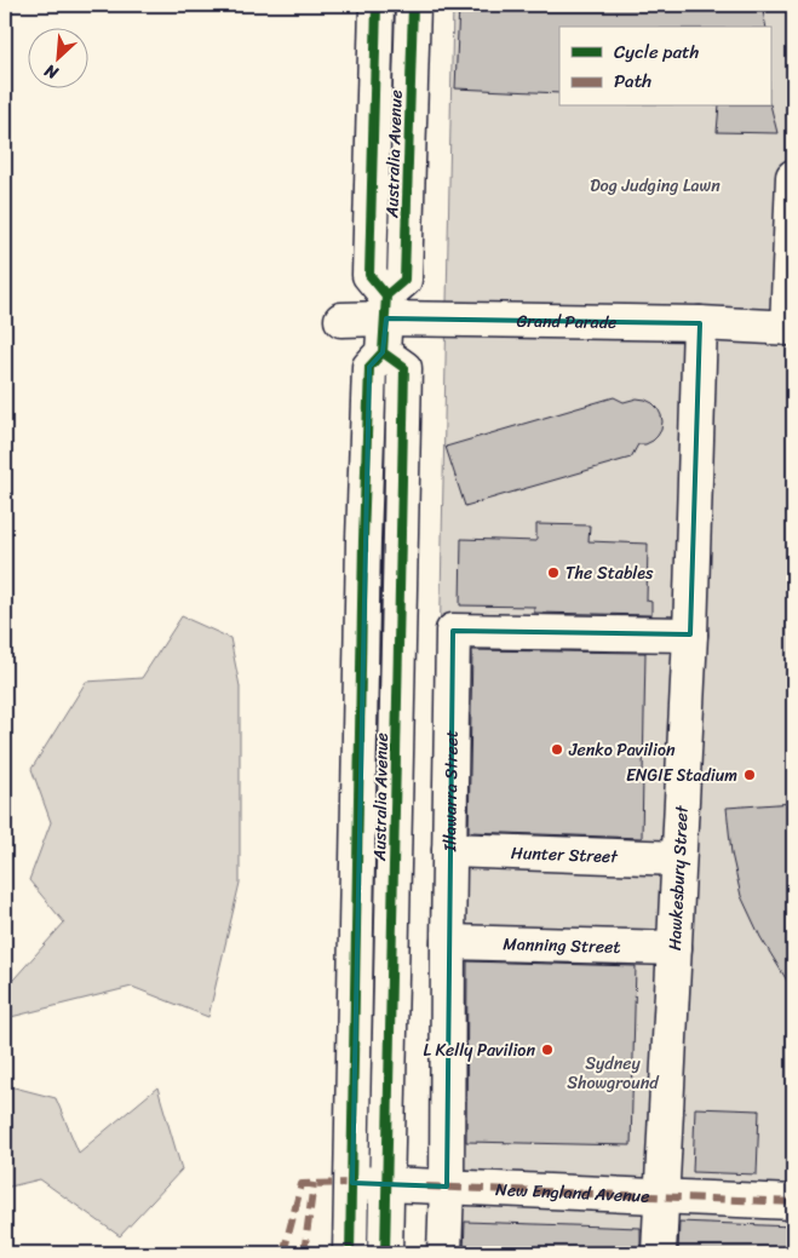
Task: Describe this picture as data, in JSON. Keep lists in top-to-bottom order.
{
  "streets": {
    "street": [
      "Australia Avenue",
      "Grand Parade",
      "Illawarra Street",
      "Hunter Street",
      "Hawkesbury Street",
      "Manning Street",
      "New England Avenue"
    ]
  },
  "crossings": [
    ["Australia Avenue", "Grand Parade"],
    ["Australia Avenue", "New England Avenue"],
    ["Grand Parade", "Hawkesbury Street"],
    ["Illawarra Street", "Hunter Street"],
    ["Illawarra Street", "Hawkesbury Street"],
    ["Illawarra Street", "Manning Street"],
    ["Illawarra Street", "New England Avenue"],
    ["Hunter Street", "Hawkesbury Street"],
    ["Hawkesbury Street", "Manning Street"],
    ["Hawkesbury Street", "New England Avenue"]
  ],
  "parks": ["Dog Judging Lawn", "Sydney Showground"],
  "places": [
    "The Stables",
    "Jenko Pavilion",
    "ENGIE Stadium",
    "L Kelly Pavilion"
  ],
  "legend": ["Cycle path", "Path"],
  "north": "bottom left"
}
